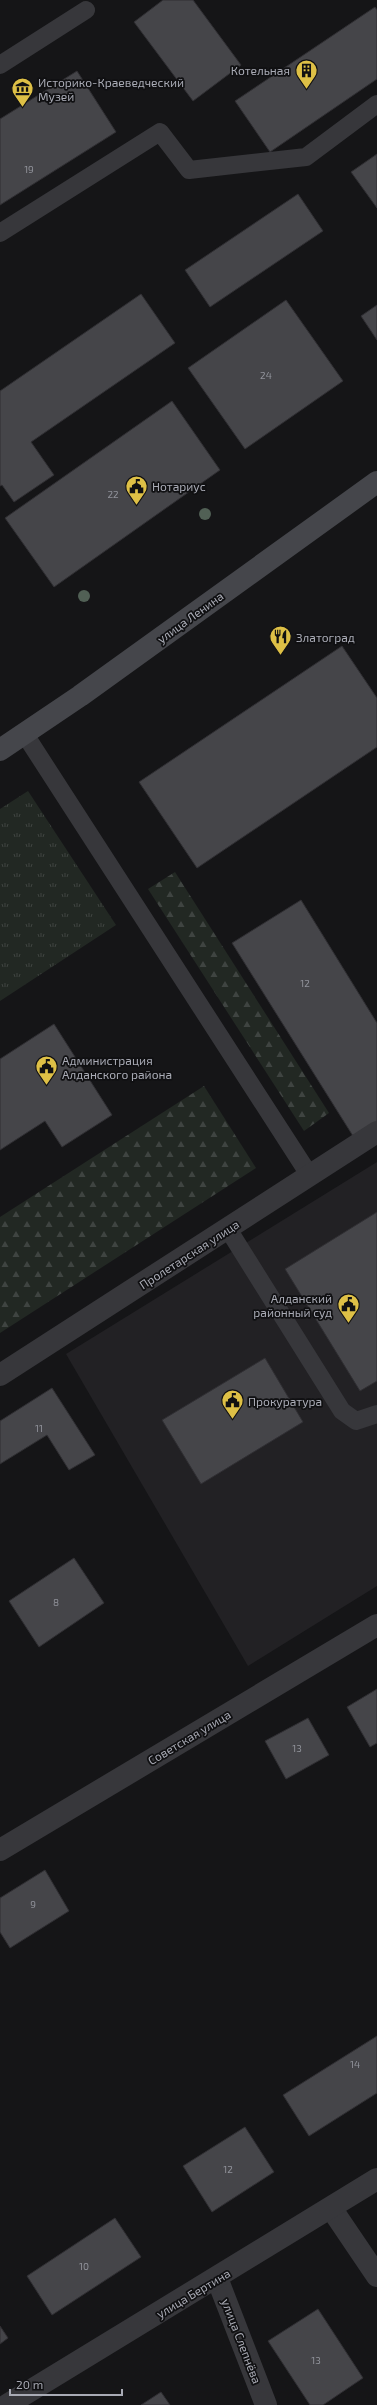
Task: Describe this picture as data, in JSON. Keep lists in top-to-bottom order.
{
  "streets": {
    "main road": ["улица Ленина"],
    "street": [
      "Пролетарская улица",
      "Советская улица",
      "улица Бертина",
      "улица Слепнёва"
    ]
  },
  "crossings": [
    ["улица Бертина", "улица Слепнёва"]
  ],
  "places": {
    "building": ["Котельная"],
    "museum": ["Историко-Краеведческий Музей"],
    "public building": [
      "Нотариус",
      "Администрация Алданского района",
      "Алданский районный суд",
      "Прокуратура"
    ],
    "restaurant": ["Златоград"]
  },
  "house_numbers": [
    "19",
    "24",
    "22",
    "12",
    "11",
    "8",
    "13",
    "9",
    "14",
    "12",
    "10",
    "13"
  ],
  "scale_bar": "20 m"
}
